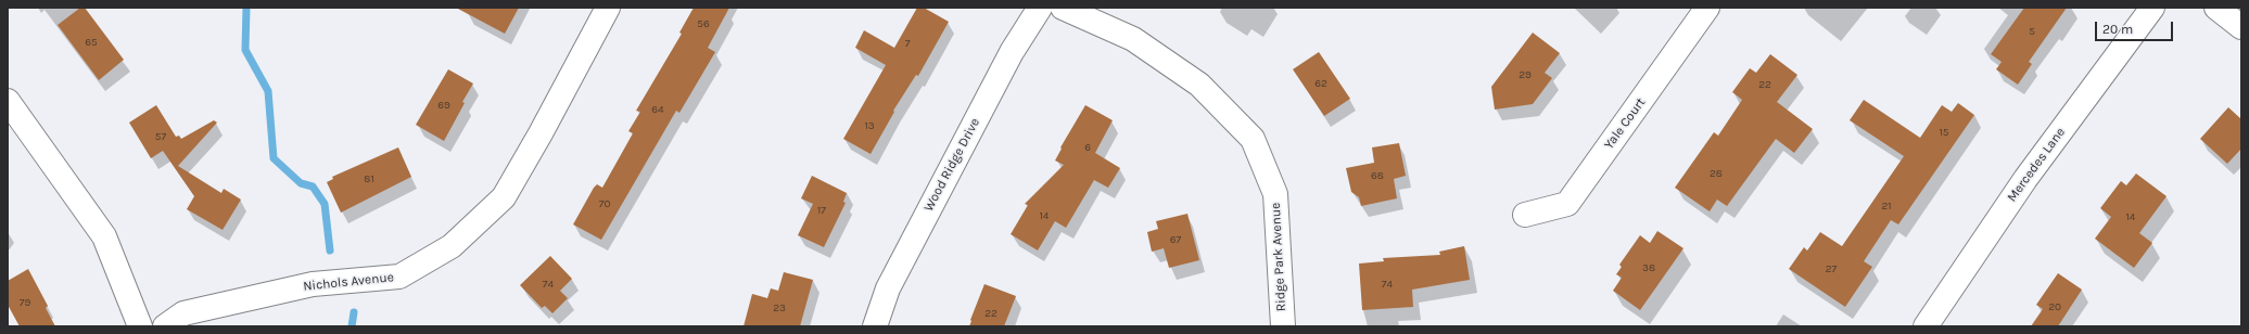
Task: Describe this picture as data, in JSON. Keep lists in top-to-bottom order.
{
  "streets": {
    "street": [
      "Yale Court",
      "Wood Ridge Drive",
      "Mercedes Lane",
      "Ridge Park Avenue",
      "Nichols Avenue"
    ]
  },
  "house_numbers": [
    "56",
    "5",
    "65",
    "7",
    "29",
    "62",
    "22",
    "69",
    "64",
    "13",
    "15",
    "57",
    "6",
    "28",
    "68",
    "81",
    "70",
    "21",
    "17",
    "14",
    "14",
    "67",
    "38",
    "27",
    "74",
    "74",
    "79",
    "20",
    "23",
    "22"
  ],
  "scale_bar": "20 m"
}
